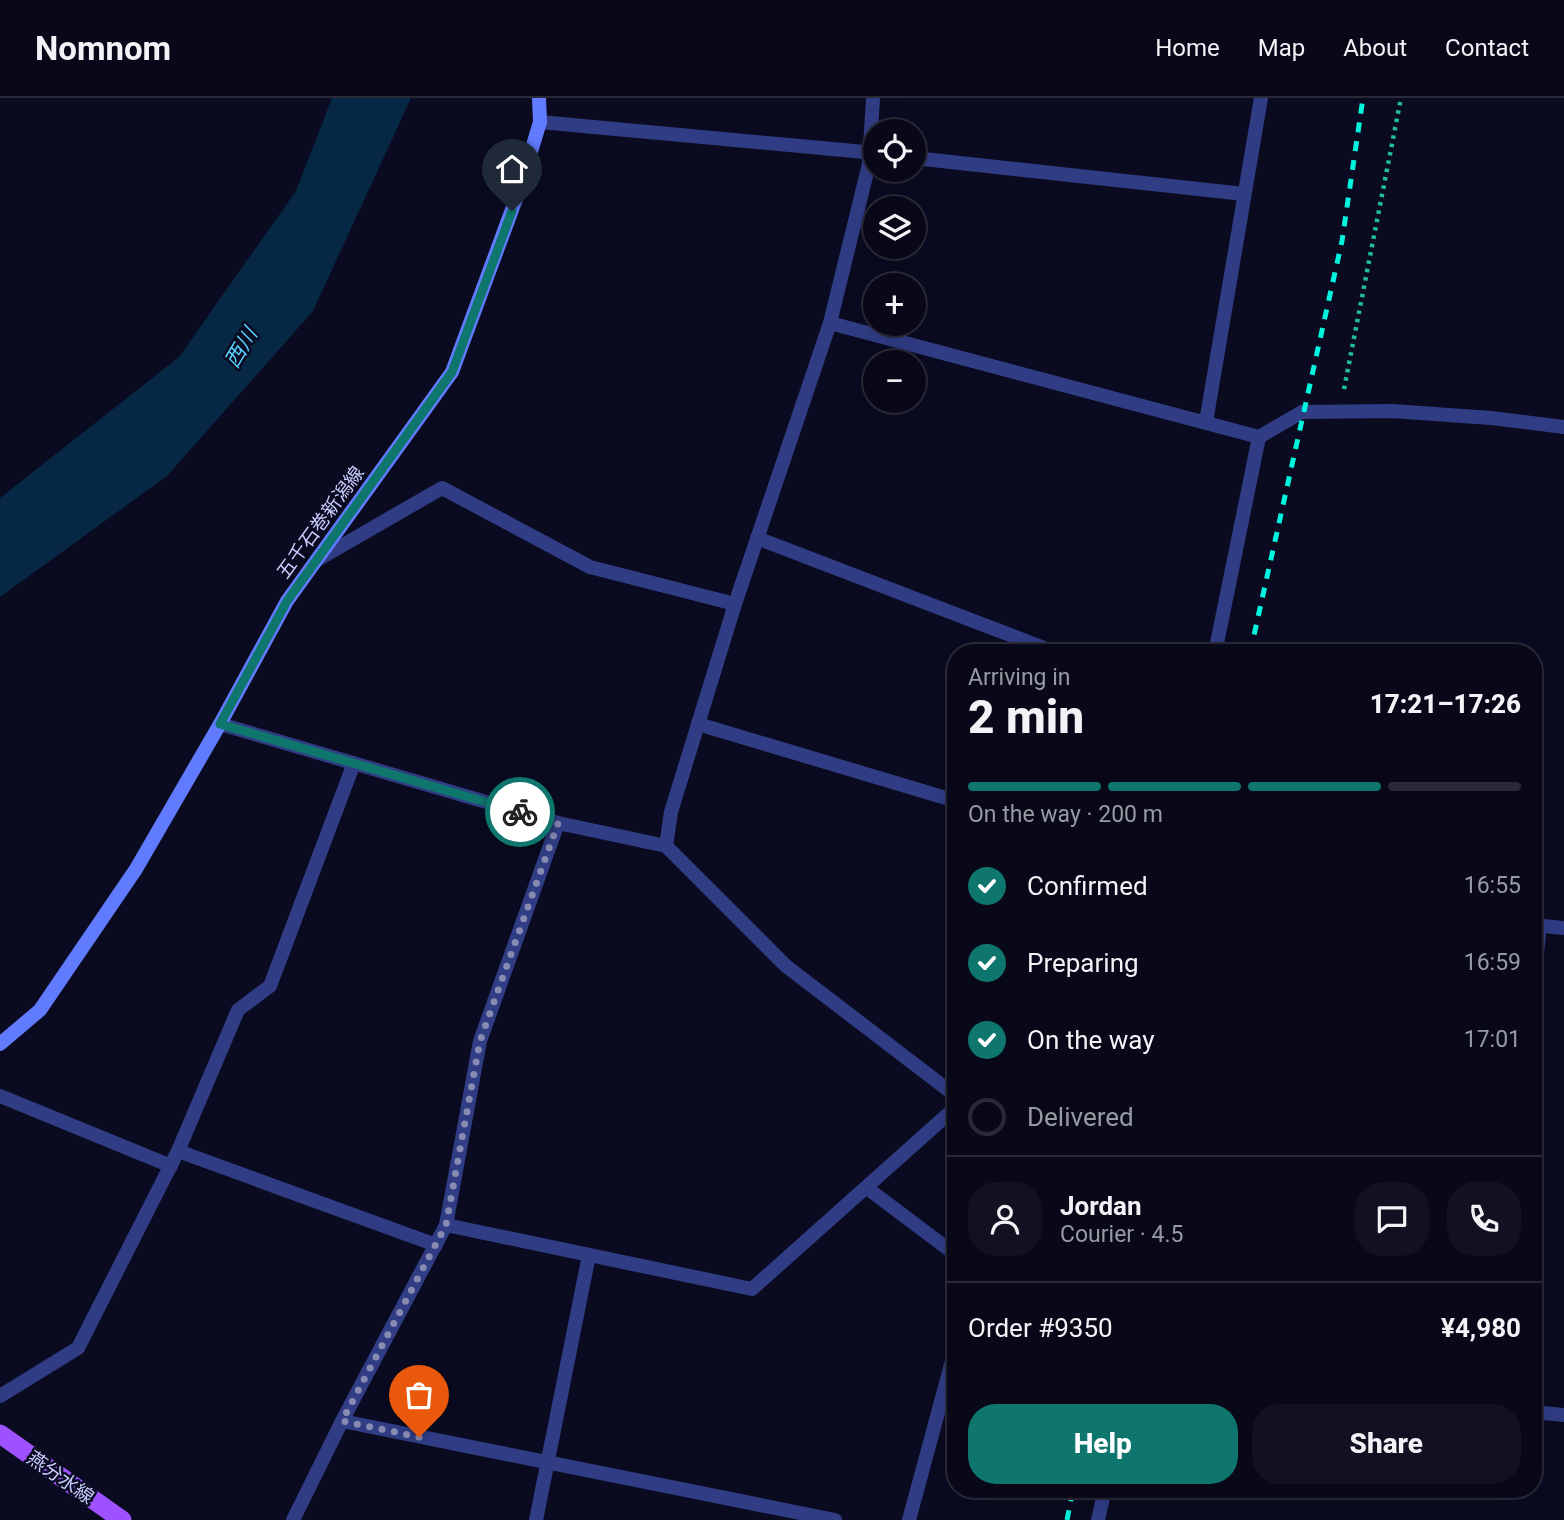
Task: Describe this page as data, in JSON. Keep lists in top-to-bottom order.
{
  "streets": {
    "main road": ["五千石巻新潟線", "燕分水線"]
  },
  "water": ["西川"],
  "page": {
    "header": "Nomnom",
    "nav": [
      "Home",
      "Map",
      "About",
      "Contact"
    ],
    "map_buttons": ["+", "−"],
    "heading": ["2 min", "Arriving in", "17:21–17:26"],
    "panel": [
      "Jordan",
      "Courier · 4.5",
      "Order #9350",
      "¥4,980"
    ],
    "bar": "On the way · 200 m",
    "list": [
      ["Confirmed", "16:55"],
      ["Preparing", "16:59"],
      ["On the way", "17:01"],
      "Delivered"
    ],
    "buttons": ["Help", "Share"]
  }
}
